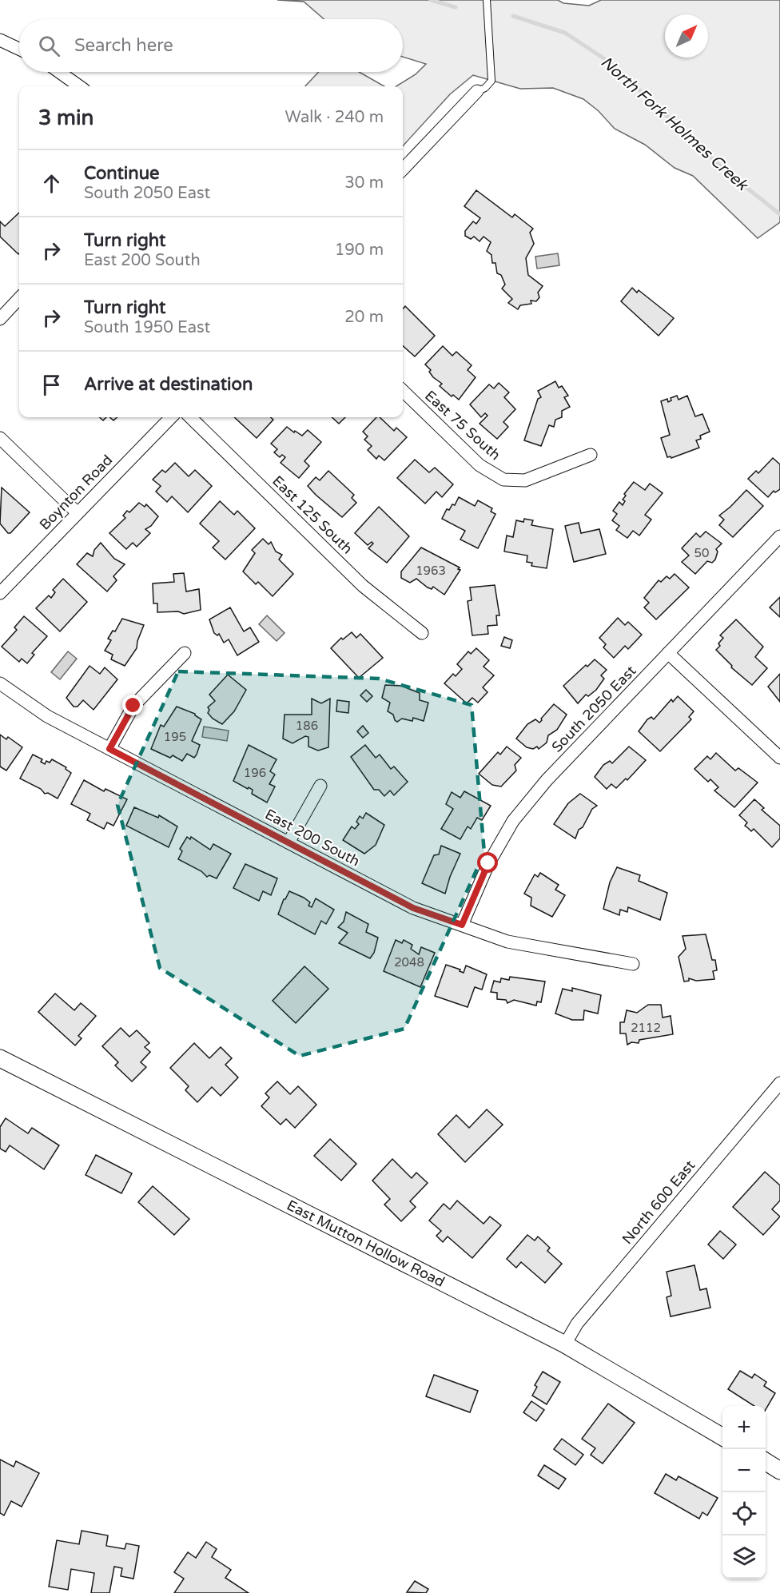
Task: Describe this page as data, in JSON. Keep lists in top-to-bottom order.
{
  "streets": {
    "street": [
      "East 75 South",
      "Boynton Road",
      "East 125 South",
      "South 2050 East",
      "East 200 South",
      "North 600 East",
      "East Mutton Hollow Road"
    ]
  },
  "crossings": [
    ["South 2050 East", "East 200 South"],
    ["North 600 East", "East Mutton Hollow Road"]
  ],
  "water": ["North Fork Holmes Creek"],
  "house_numbers": [
    "50",
    "1963",
    "186",
    "195",
    "196",
    "2048",
    "2112"
  ],
  "north": "top right",
  "page": {
    "search": "Search here",
    "heading": ["3 min", "Walk · 240 m"],
    "list": [
      ["Continue", "South 2050 East", "30 m"],
      ["Turn right", "East 200 South", "190 m"],
      ["Turn right", "South 1950 East", "20 m"],
      "Arrive at destination"
    ],
    "map_buttons": ["+", "−"]
  }
}
